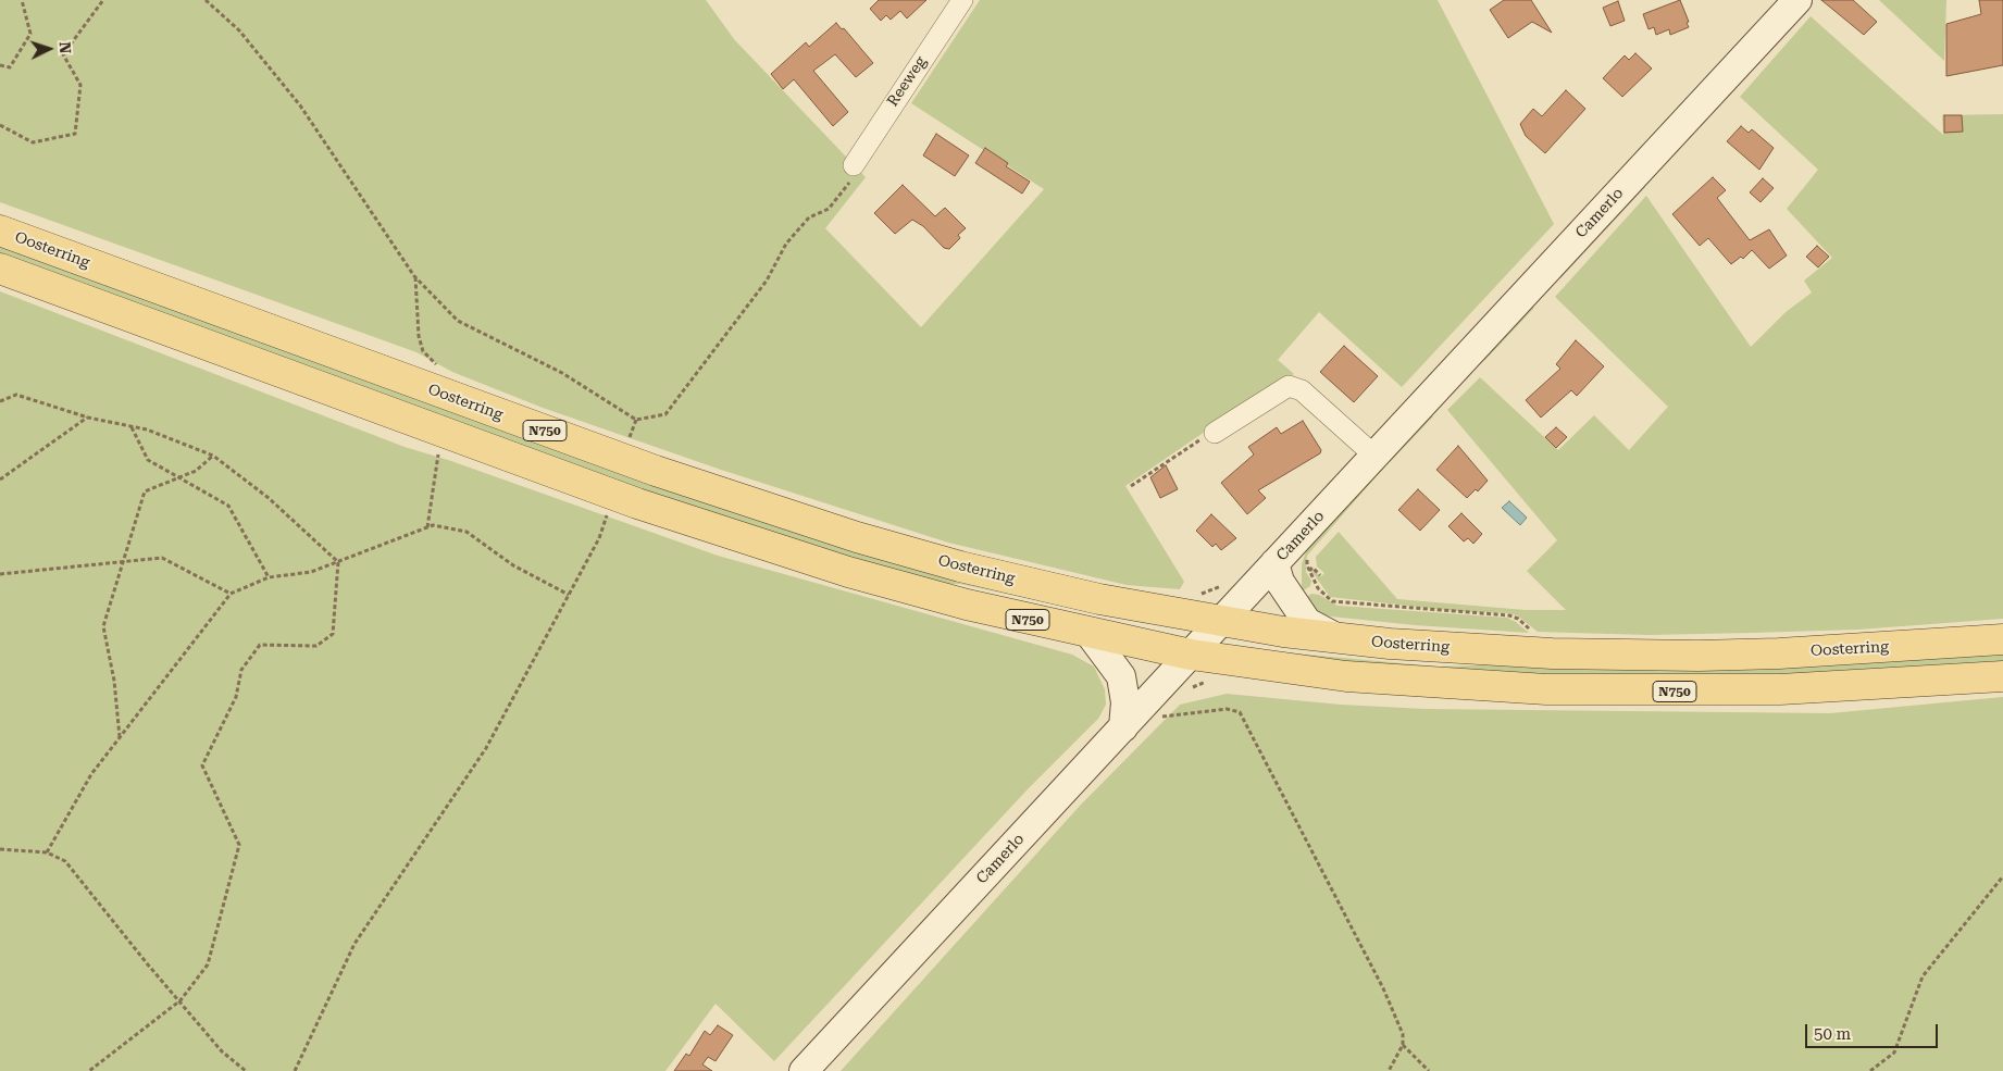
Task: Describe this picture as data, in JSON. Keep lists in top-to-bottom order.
{
  "streets": {
    "main road": ["Camerlo", "Oosterring", "N750"],
    "street": ["Reeweg"]
  },
  "crossings": [
    ["Camerlo", "Oosterring"],
    ["Camerlo", "N750"]
  ],
  "scale_bar": "50 m",
  "north": "right"
}
